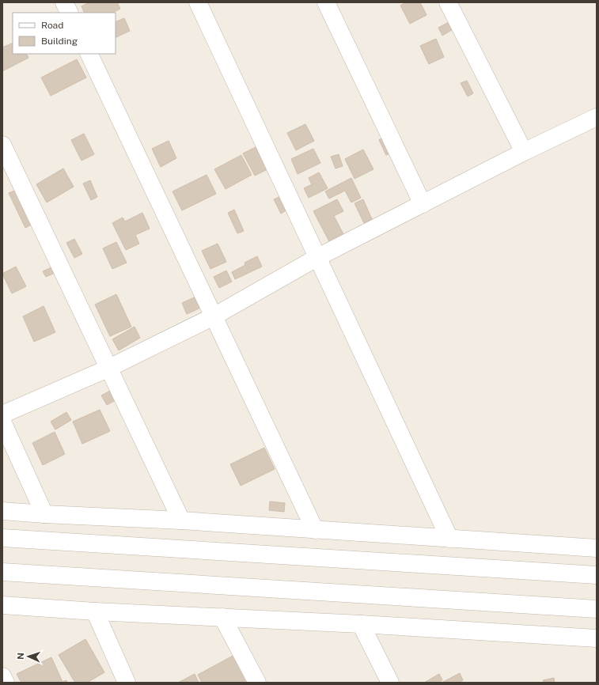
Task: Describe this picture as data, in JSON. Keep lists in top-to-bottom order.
{
  "legend": ["Road", "Building"],
  "north": "left"
}
